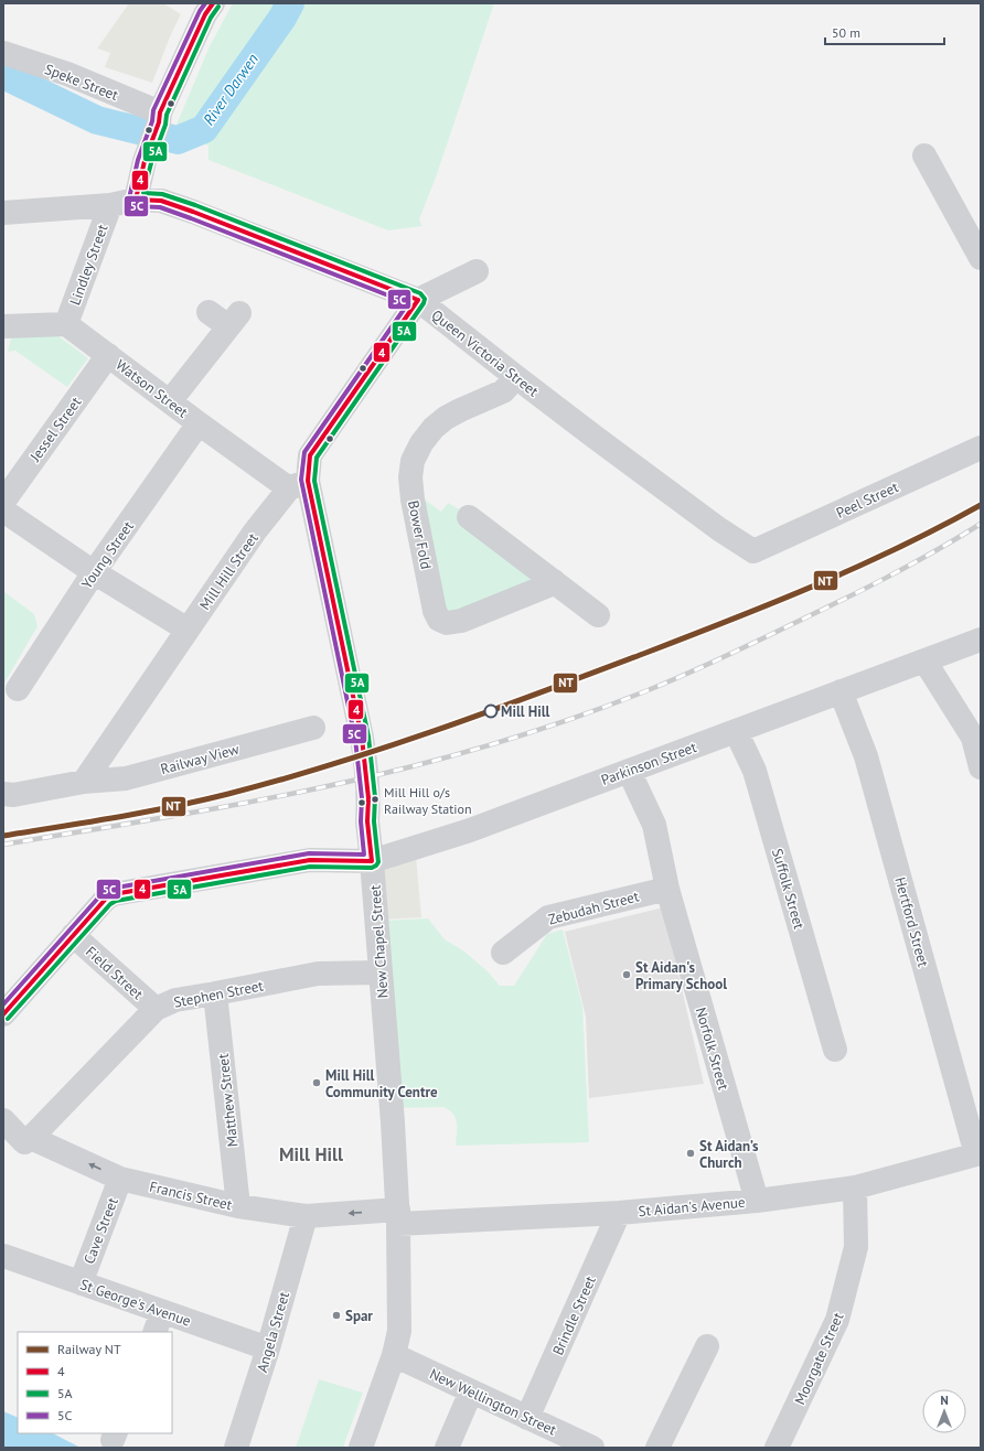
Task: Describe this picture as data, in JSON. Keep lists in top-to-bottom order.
{
  "streets": {
    "street": [
      "Speke Street",
      "Lindley Street",
      "Queen Victoria Street",
      "Watson Street",
      "Jessel Street",
      "Peel Street",
      "Bower Fold",
      "Young Street",
      "Mill Hill Street",
      "Railway View",
      "Parkinson Street",
      "Suffolk Street",
      "Zebudah Street",
      "Hertford Street",
      "New Chapel Street",
      "Field Street",
      "Stephen Street",
      "Norfolk Street",
      "Matthew Street",
      "Francis Street",
      "St Aidan's Avenue",
      "Cave Street",
      "St George's Avenue",
      "Brindle Street",
      "Angela Street",
      "Moorgate Street",
      "New Wellington Street"
    ]
  },
  "crossings": [
    ["Lindley Street", "Queen Victoria Street"],
    ["Lindley Street", "Watson Street"],
    ["Queen Victoria Street", "Peel Street"],
    ["Queen Victoria Street", "Bower Fold"],
    ["Watson Street", "Jessel Street"],
    ["Watson Street", "Young Street"],
    ["Watson Street", "Mill Hill Street"],
    ["Watson Street", "New Chapel Street"],
    ["Mill Hill Street", "Railway View"],
    ["Mill Hill Street", "New Chapel Street"],
    ["Parkinson Street", "Suffolk Street"],
    ["Parkinson Street", "Hertford Street"],
    ["Parkinson Street", "New Chapel Street"],
    ["Parkinson Street", "Field Street"],
    ["Parkinson Street", "Norfolk Street"],
    ["Zebudah Street", "Norfolk Street"],
    ["Hertford Street", "St Aidan's Avenue"],
    ["New Chapel Street", "Stephen Street"],
    ["New Chapel Street", "Francis Street"],
    ["New Chapel Street", "St Aidan's Avenue"],
    ["New Chapel Street", "New Wellington Street"],
    ["Field Street", "Stephen Street"],
    ["Stephen Street", "Matthew Street"],
    ["Stephen Street", "Francis Street"],
    ["Norfolk Street", "St Aidan's Avenue"],
    ["Matthew Street", "Francis Street"],
    ["Francis Street", "St Aidan's Avenue"],
    ["Francis Street", "Cave Street"],
    ["Francis Street", "Angela Street"],
    ["St Aidan's Avenue", "Brindle Street"],
    ["St Aidan's Avenue", "Moorgate Street"],
    ["Cave Street", "St George's Avenue"],
    ["St George's Avenue", "Angela Street"],
    ["Brindle Street", "New Wellington Street"]
  ],
  "one_way": ["Francis Street"],
  "districts": ["Mill Hill"],
  "water": ["River Darwen"],
  "places": [
    "Mill Hill",
    "Mill Hill o/s Railway Station",
    "St Aidan's Primary School",
    "Mill Hill Community Centre",
    "St Aidan’s Church",
    "Spar"
  ],
  "lines": [
    "transit line 4",
    "transit line 5C",
    "transit line 5A",
    "rail line NT"
  ],
  "legend": [
    "Railway NT",
    "4",
    "5A",
    "5C"
  ],
  "scale_bar": "50 m",
  "north": "top"
}
